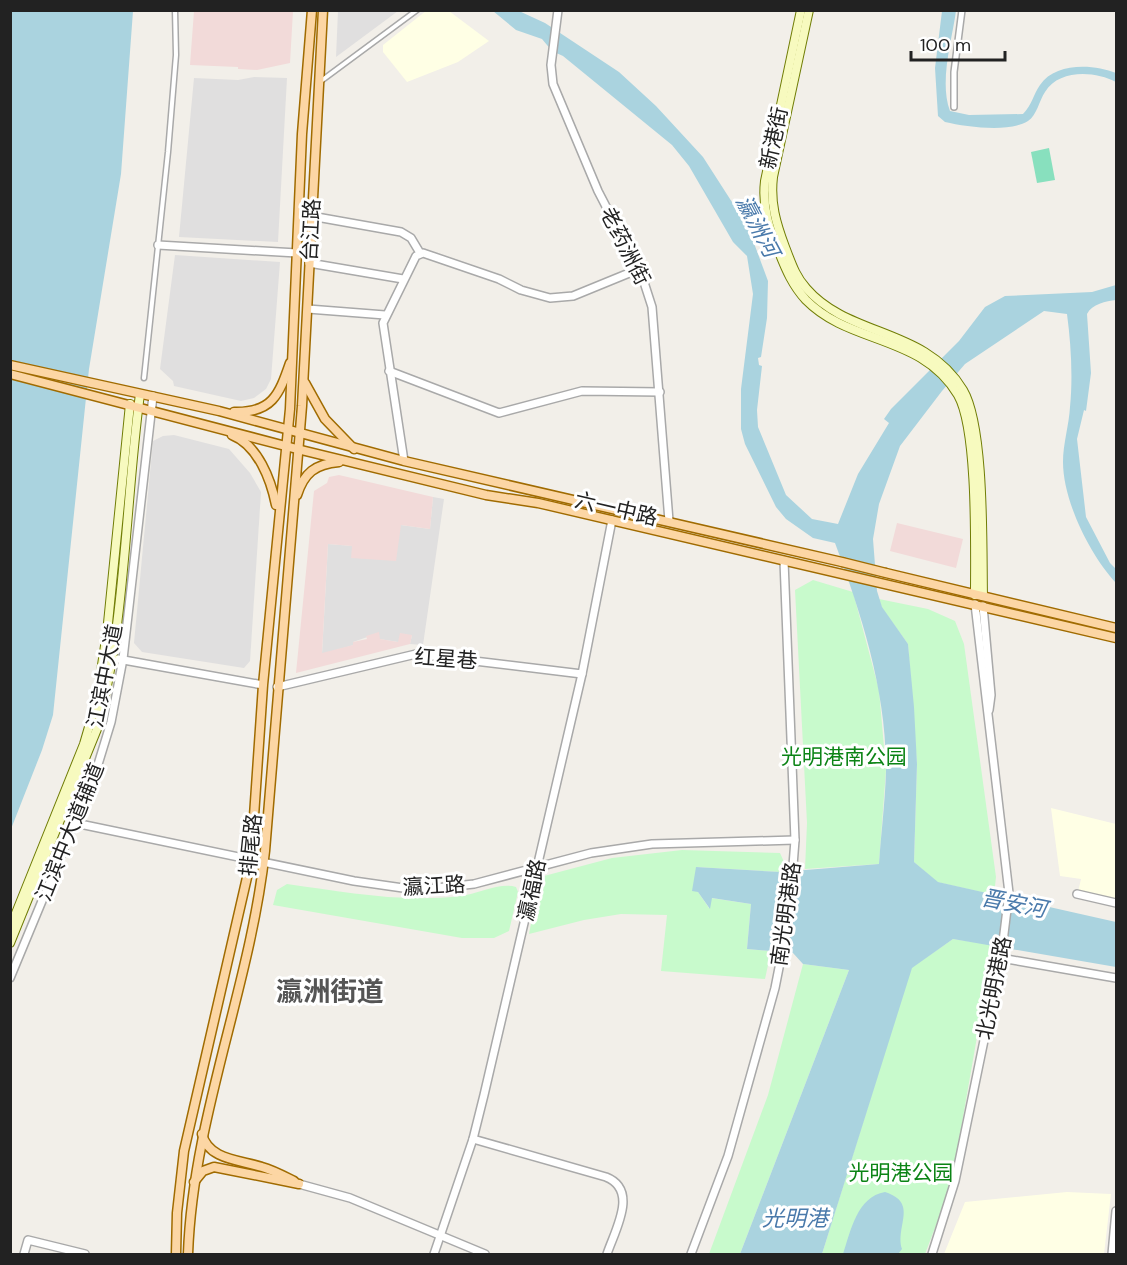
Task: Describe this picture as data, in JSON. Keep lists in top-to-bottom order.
{
  "streets": {
    "main road": [
      "新港街",
      "台江路",
      "六一中路",
      "江滨中大道",
      "排尾路"
    ],
    "street": [
      "老药洲街",
      "红星巷",
      "江滨中大道辅道",
      "瀛江路",
      "瀛福路",
      "南光明港路",
      "北光明港路"
    ]
  },
  "crossings": [
    ["台江路", "六一中路"],
    ["台江路", "排尾路"],
    ["老药洲街", "六一中路"],
    ["六一中路", "江滨中大道"],
    ["六一中路", "江滨中大道辅道"],
    ["六一中路", "排尾路"],
    ["六一中路", "瀛福路"],
    ["六一中路", "南光明港路"],
    ["六一中路", "北光明港路"],
    ["红星巷", "排尾路"],
    ["红星巷", "瀛福路"],
    ["江滨中大道辅道", "瀛江路"],
    ["排尾路", "瀛江路"],
    ["瀛江路", "瀛福路"],
    ["瀛江路", "南光明港路"]
  ],
  "districts": ["瀛洲街道"],
  "water": ["瀛洲河", "晋安河", "光明港"],
  "parks": ["光明港南公园", "光明港公园"],
  "scale_bar": "100 m"
}
